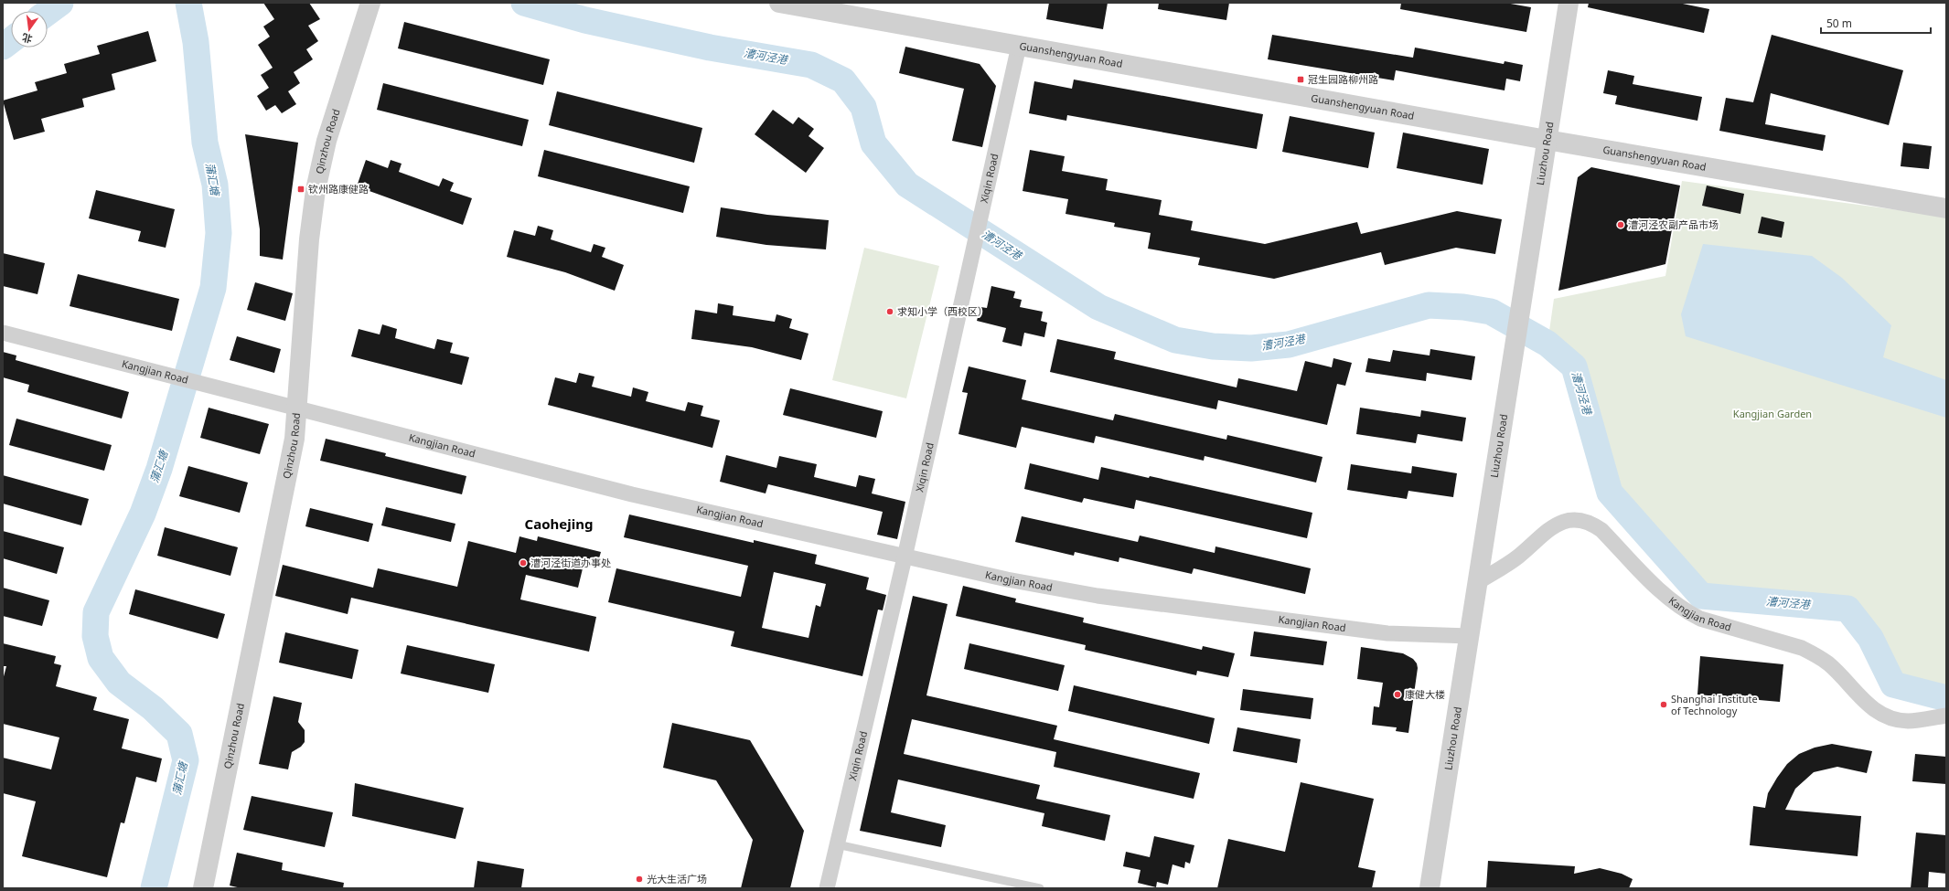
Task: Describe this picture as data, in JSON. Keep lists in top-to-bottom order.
{
  "streets": {
    "street": [
      "Guanshengyuan Road",
      "Qinzhou Road",
      "Liuzhou Road",
      "Xiqin Road",
      "Kangjian Road"
    ]
  },
  "crossings": [
    ["Guanshengyuan Road", "Liuzhou Road"],
    ["Guanshengyuan Road", "Xiqin Road"],
    ["Qinzhou Road", "Kangjian Road"],
    ["Liuzhou Road", "Kangjian Road"],
    ["Xiqin Road", "Kangjian Road"]
  ],
  "districts": ["Caohejing"],
  "water": ["漕河泾港", "蒲汇塘"],
  "parks": ["Kangjian Garden"],
  "places": {
    "transit": ["冠生园路柳州路", "钦州路康健路"],
    "other": [
      "漕河泾农副产品市场",
      "求知小学（西校区）",
      "漕河泾街道办事处",
      "康健大楼",
      "Shanghai Institute of Technology",
      "光大生活广场"
    ]
  },
  "scale_bar": "50 m",
  "north": "bottom"
}
